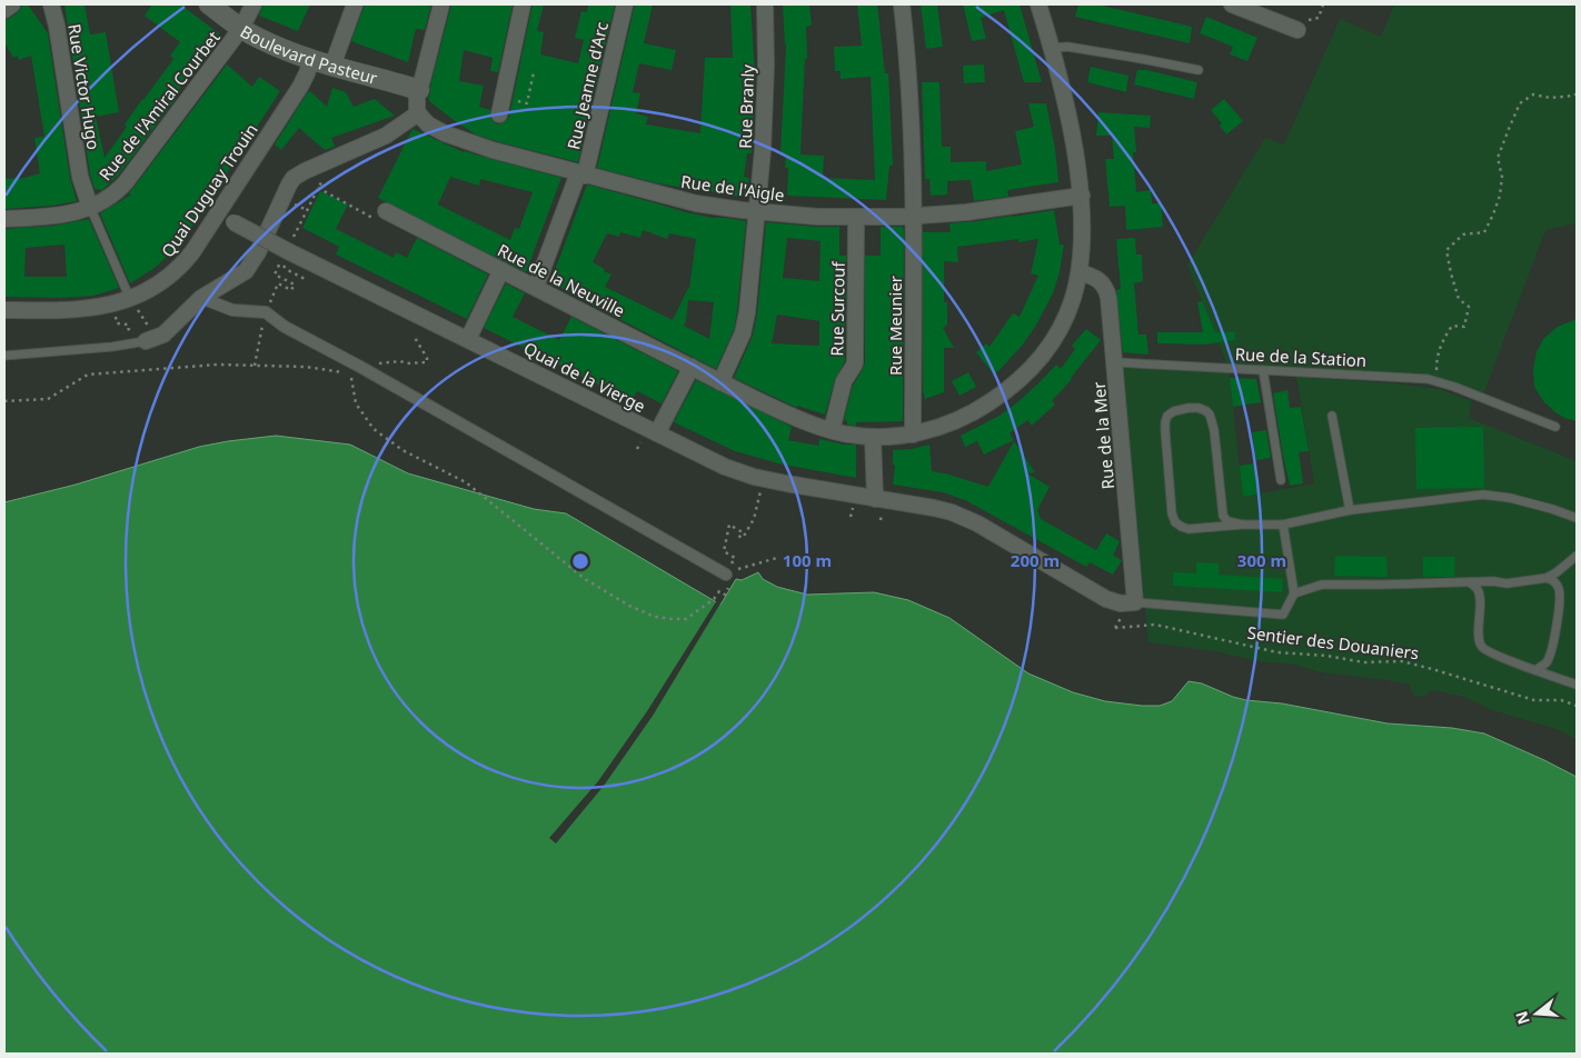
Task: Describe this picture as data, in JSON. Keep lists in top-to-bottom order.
{
  "streets": {
    "street": [
      "Boulevard Pasteur",
      "Rue Jeanne d'Arc",
      "Rue Victor Hugo",
      "Rue de l'Amiral Courbet",
      "Rue Branly",
      "Rue de l'Aigle",
      "Quai Duguay Trouin",
      "Rue de la Neuville",
      "Rue Surcouf",
      "Rue Meunier",
      "Quai de la Vierge",
      "Rue de la Mer"
    ],
    "lane": ["Rue de la Station"],
    "path": ["Sentier des Douaniers"]
  },
  "crossings": [
    ["Boulevard Pasteur", "Rue de l'Amiral Courbet"],
    ["Boulevard Pasteur", "Quai Duguay Trouin"],
    ["Rue Jeanne d'Arc", "Rue de l'Aigle"],
    ["Rue Jeanne d'Arc", "Rue de la Neuville"],
    ["Rue Victor Hugo", "Rue de l'Amiral Courbet"],
    ["Rue Victor Hugo", "Quai Duguay Trouin"],
    ["Rue Branly", "Rue de l'Aigle"],
    ["Rue Branly", "Rue de la Neuville"],
    ["Rue de l'Aigle", "Rue de la Neuville"],
    ["Rue de l'Aigle", "Rue Surcouf"],
    ["Rue de l'Aigle", "Rue Meunier"],
    ["Quai Duguay Trouin", "Quai de la Vierge"],
    ["Rue de la Neuville", "Rue Surcouf"],
    ["Rue de la Neuville", "Rue Meunier"],
    ["Rue de la Neuville", "Rue de la Mer"],
    ["Rue de la Station", "Rue de la Mer"],
    ["Quai de la Vierge", "Rue de la Mer"]
  ],
  "north": "left",
  "rings": ["100 m", "200 m", "300 m"]
}
